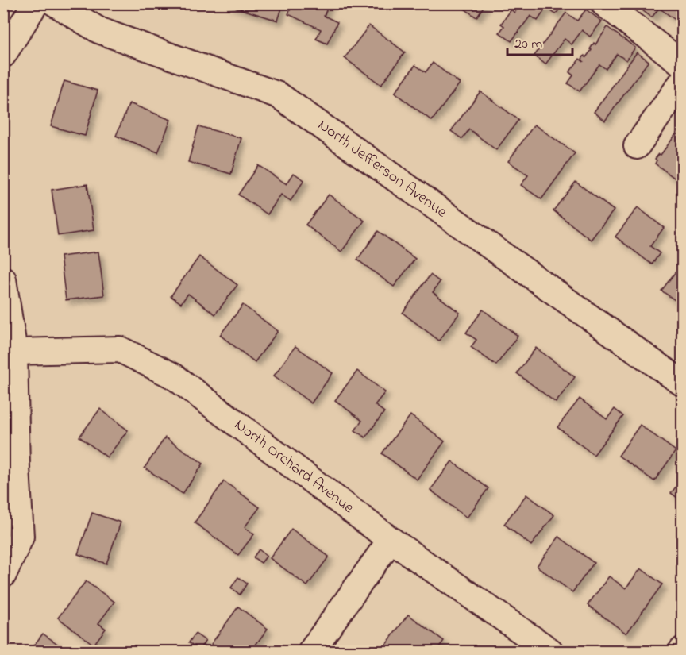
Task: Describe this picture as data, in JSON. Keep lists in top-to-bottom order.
{
  "streets": {
    "street": ["North Jefferson Avenue", "North Orchard Avenue"]
  },
  "scale_bar": "20 m"
}
